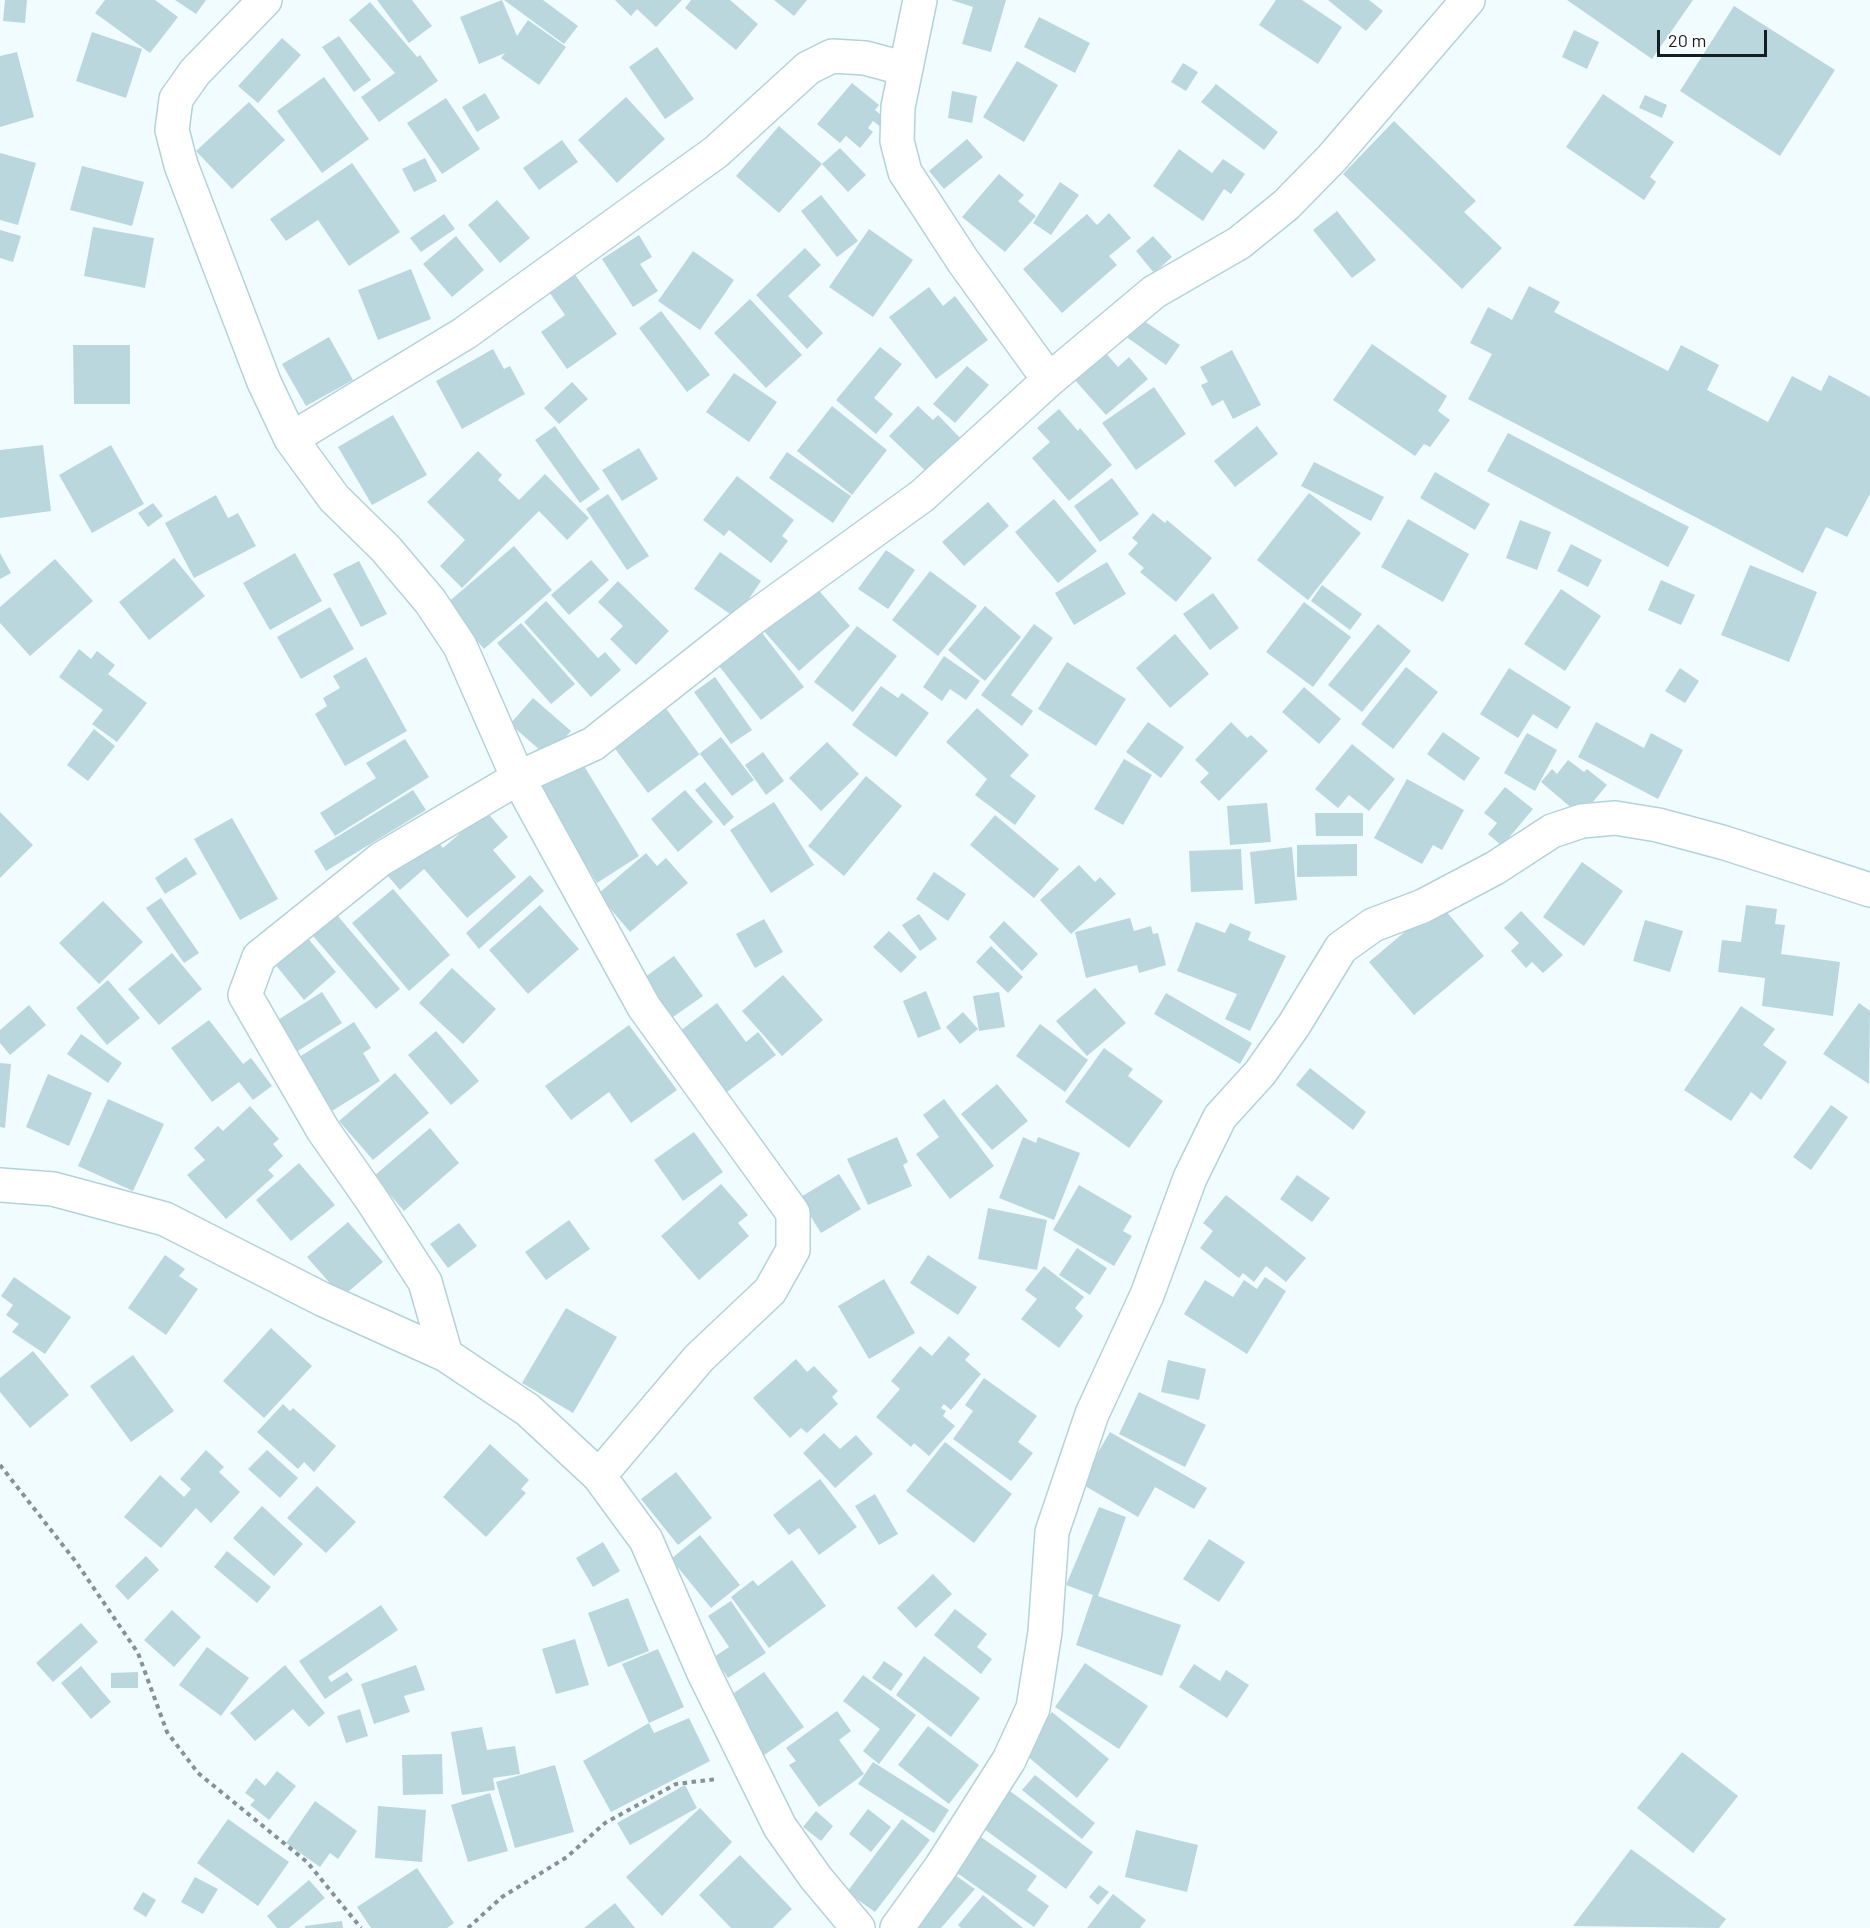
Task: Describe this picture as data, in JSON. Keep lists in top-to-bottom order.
{
  "scale_bar": "20 m"
}
